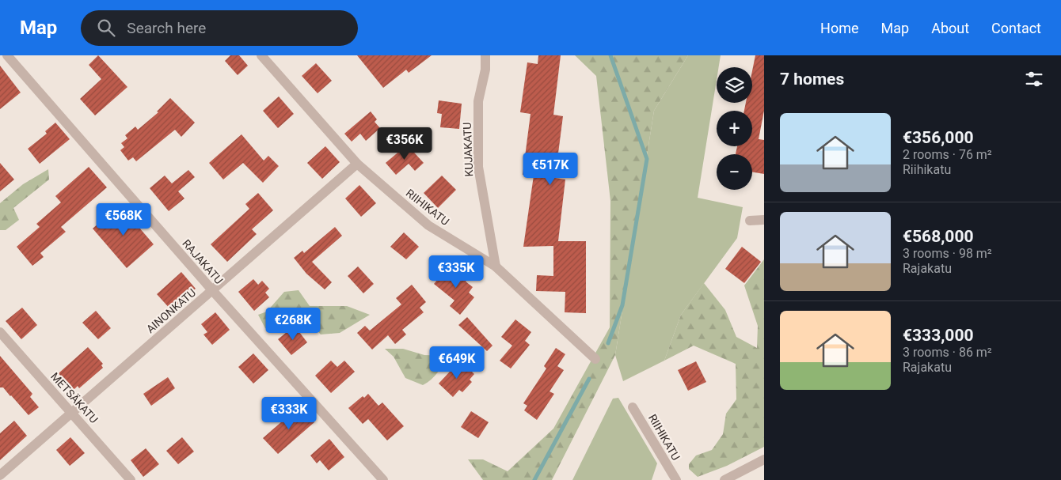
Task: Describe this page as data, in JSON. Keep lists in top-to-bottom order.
{
  "streets": {
    "street": [
      "KUJAKATU",
      "RIIHIKATU",
      "RAJAKATU",
      "AINONKATU",
      "METSÄKATU"
    ]
  },
  "crossings": [
    ["KUJAKATU", "RIIHIKATU"],
    ["RIIHIKATU", "AINONKATU"],
    ["RAJAKATU", "AINONKATU"],
    ["AINONKATU", "METSÄKATU"]
  ],
  "page": {
    "header": "Map",
    "search": "Search here",
    "nav": [
      "Home",
      "Map",
      "About",
      "Contact"
    ],
    "heading": "7 homes",
    "map_buttons": ["+", "−"],
    "list": [
      {
        "name": "€356,000",
        "note": "2 rooms · 76 m² · Riihikatu"
      },
      {
        "name": "€568,000",
        "note": "3 rooms · 98 m² · Rajakatu"
      },
      {
        "name": "€333,000",
        "note": "3 rooms · 86 m² · Rajakatu"
      }
    ],
    "price": [
      "€356K",
      "€517K",
      "€568K",
      "€335K",
      "€268K",
      "€649K",
      "€333K"
    ]
  }
}
